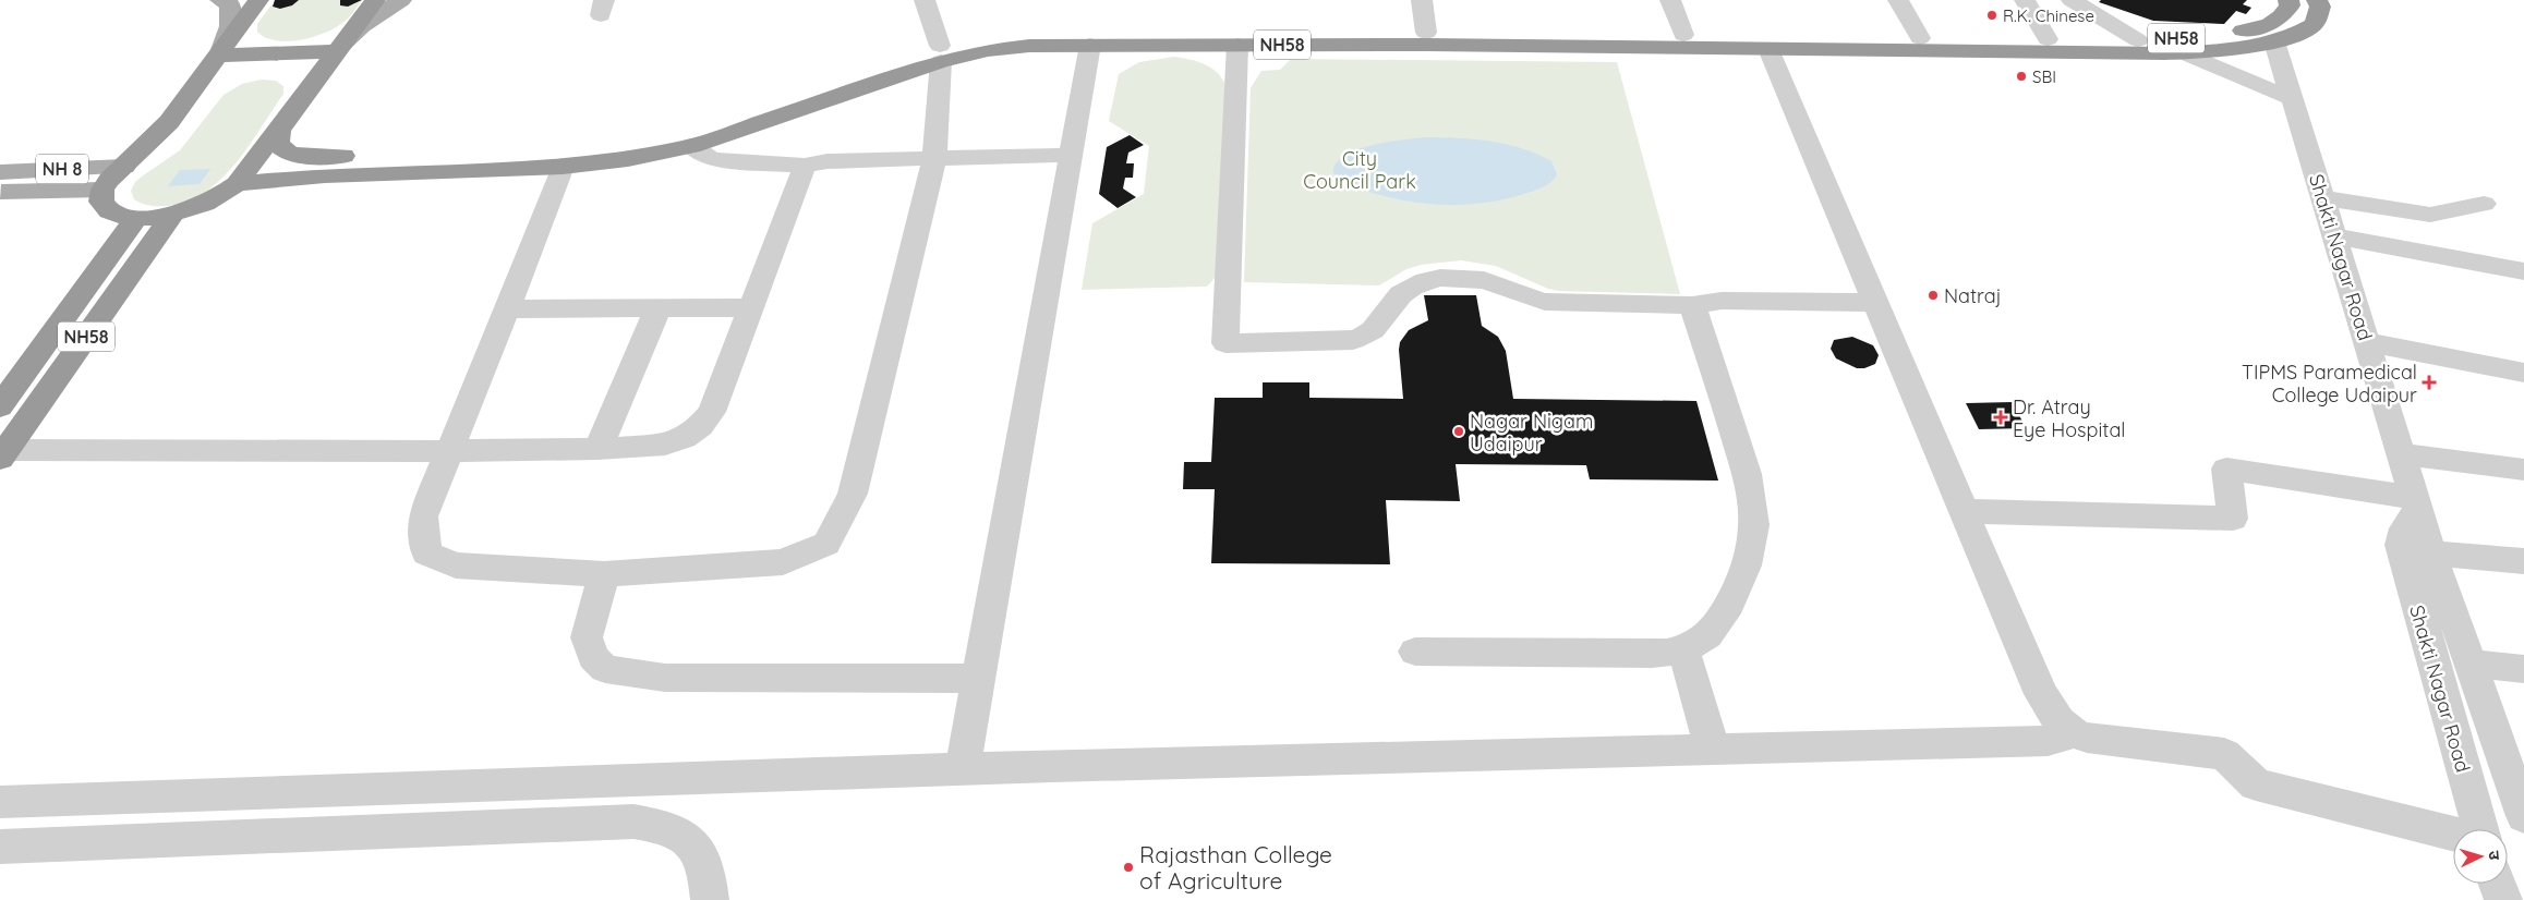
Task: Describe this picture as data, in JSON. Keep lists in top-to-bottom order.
{
  "streets": {
    "highway": ["NH58"],
    "main road": ["NH 8"],
    "street": ["Shakti Nagar Road"]
  },
  "crossings": [
    ["NH58", "NH 8"],
    ["NH58", "Shakti Nagar Road"]
  ],
  "parks": ["City Council Park"],
  "places": {
    "other": [
      "R.K. Chinese",
      "SBI",
      "Natraj",
      "Nagar Nigam Udaipur",
      "Rajasthan College of Agriculture"
    ],
    "health": ["TIPMS Paramedical College Udaipur", "Dr. Atray Eye Hospital"]
  },
  "north": "right"
}
